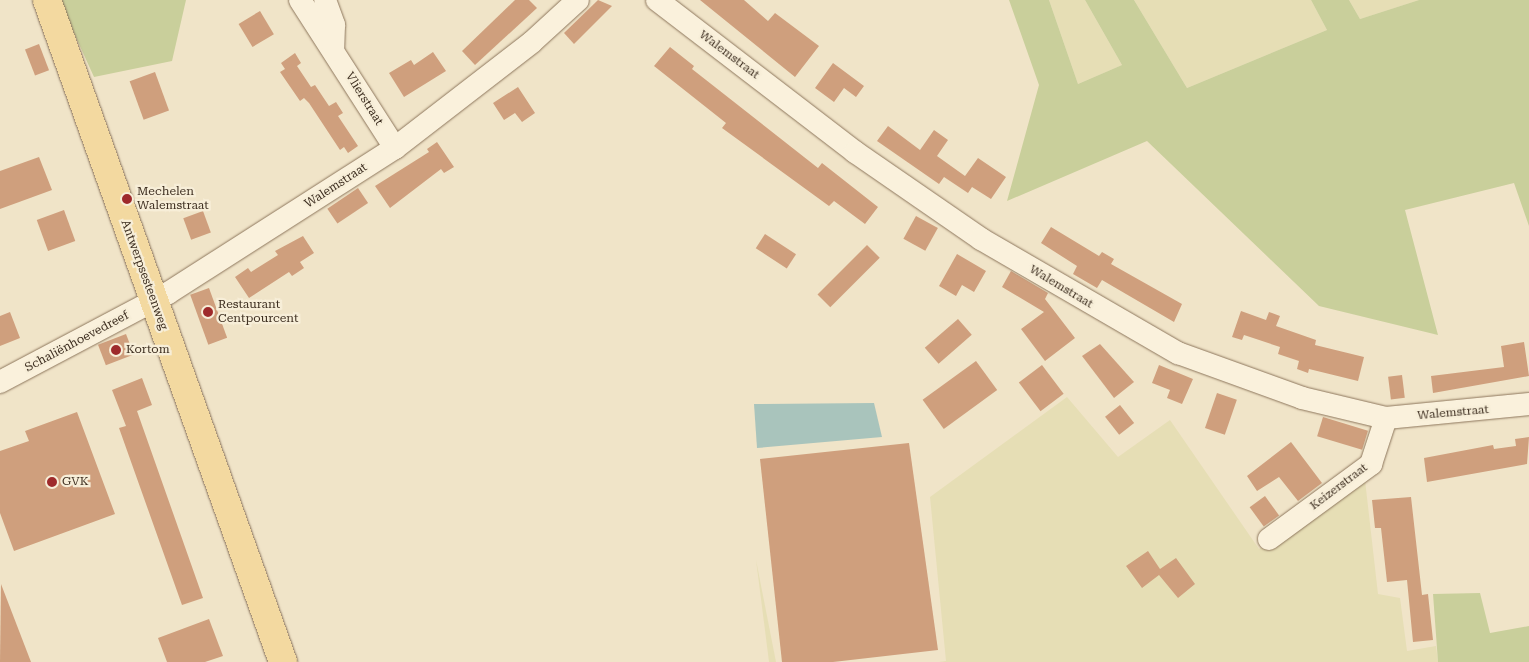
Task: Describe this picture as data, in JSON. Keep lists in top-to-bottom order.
{
  "streets": {
    "main road": ["Antwerpsesteenweg"],
    "street": [
      "Walemstraat",
      "Vlierstraat",
      "Schaliënhoevedreef",
      "Keizerstraat"
    ]
  },
  "crossings": [
    ["Walemstraat", "Vlierstraat"],
    ["Walemstraat", "Antwerpsesteenweg"],
    ["Walemstraat", "Schaliënhoevedreef"],
    ["Walemstraat", "Keizerstraat"],
    ["Antwerpsesteenweg", "Schaliënhoevedreef"]
  ],
  "places": [
    "Mechelen Walemstraat",
    "Restaurant Centpourcent",
    "Kortom",
    "GVK"
  ]
}
